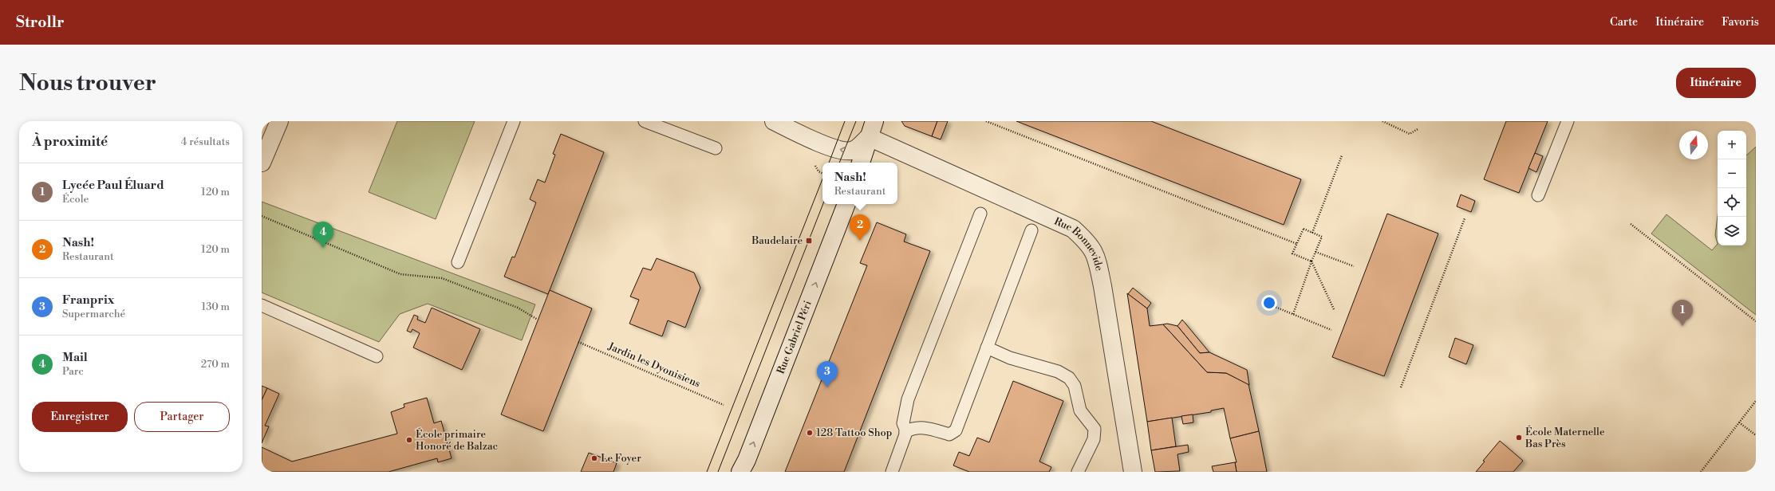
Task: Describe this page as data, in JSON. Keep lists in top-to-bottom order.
{
  "streets": {
    "street": ["Rue Bonnevide", "Rue Gabriel Péri"],
    "path": ["Jardin les Dyonisiens"]
  },
  "one_way": ["Rue Gabriel Péri"],
  "places": {
    "transit": ["Baudelaire"],
    "other": [
      "128 Tattoo Shop",
      "École Maternelle Bas Près",
      "École primaire Honoré de Balzac",
      "Le Foyer"
    ]
  },
  "north": "top",
  "page": {
    "header": "Strollr",
    "nav": ["Carte", "Itinéraire", "Favoris"],
    "buttons": [
      "Itinéraire",
      ["Enregistrer", "Partager"]
    ],
    "title": "Nous trouver",
    "heading": ["À proximité", "4 résultats"],
    "map_buttons": ["+", "−"],
    "list": [
      {
        "mark": "1",
        "name": "Lycée Paul Éluard",
        "note": "École",
        "value": "120 m"
      },
      {
        "mark": "2",
        "name": "Nash!",
        "note": "Restaurant",
        "value": "120 m"
      },
      {
        "mark": "3",
        "name": "Franprix",
        "note": "Supermarché",
        "value": "130 m"
      },
      {
        "mark": "4",
        "name": "Mail",
        "note": "Parc",
        "value": "270 m"
      }
    ],
    "popup": ["Nash!", "Restaurant"],
    "pins": [
      "2",
      "4",
      "1",
      "3"
    ]
  }
}
